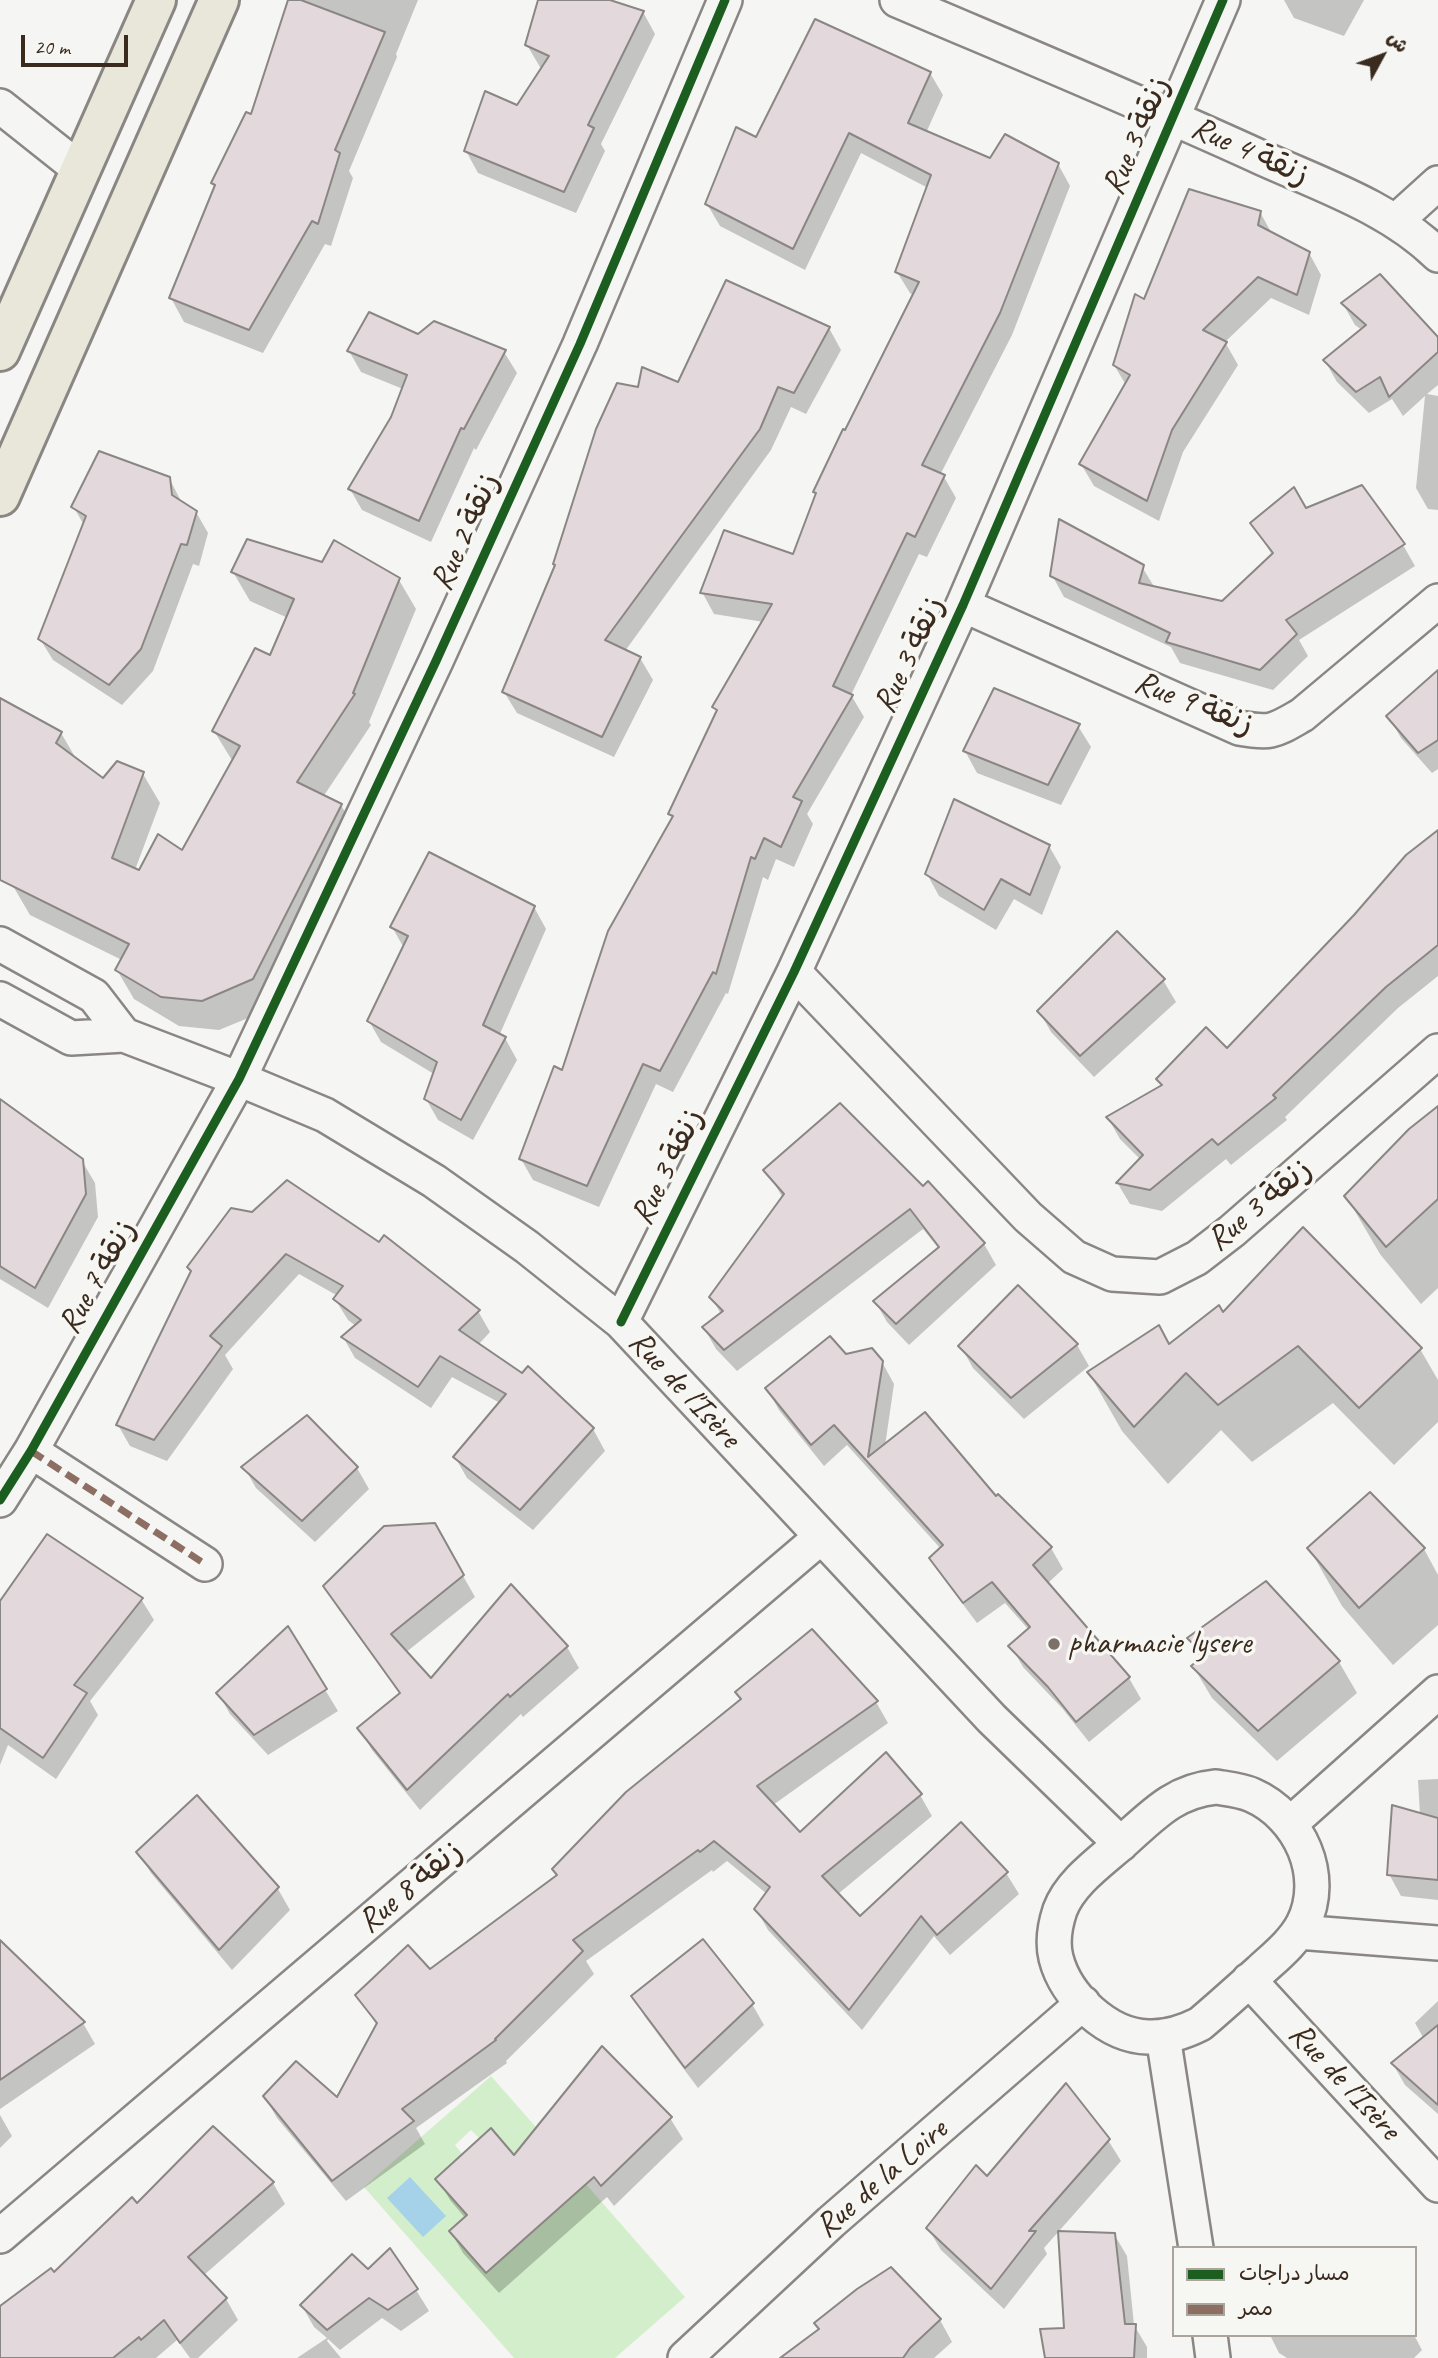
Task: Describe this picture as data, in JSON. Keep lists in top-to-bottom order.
{
  "streets": {
    "street": [
      "Rue 3 زنقة",
      "Rue 4 زنقة",
      "Rue 2 زنقة",
      "Rue 9 زنقة",
      "Rue 7 زنقة",
      "Rue de l'Isère",
      "Rue 8 زنقة",
      "Rue de la Loire"
    ]
  },
  "crossings": [
    ["Rue 3 زنقة", "Rue 4 زنقة"],
    ["Rue 3 زنقة", "Rue 9 زنقة"],
    ["Rue 3 زنقة", "Rue de l'Isère"],
    ["Rue 2 زنقة", "Rue 7 زنقة"],
    ["Rue 2 زنقة", "Rue de l'Isère"],
    ["Rue 7 زنقة", "Rue de l'Isère"],
    ["Rue de l'Isère", "Rue 8 زنقة"],
    ["Rue de l'Isère", "Rue de la Loire"]
  ],
  "places": ["pharmacie lysere"],
  "legend": ["مسار دراجات", "ممر"],
  "scale_bar": "20 m",
  "north": "top right"
}
